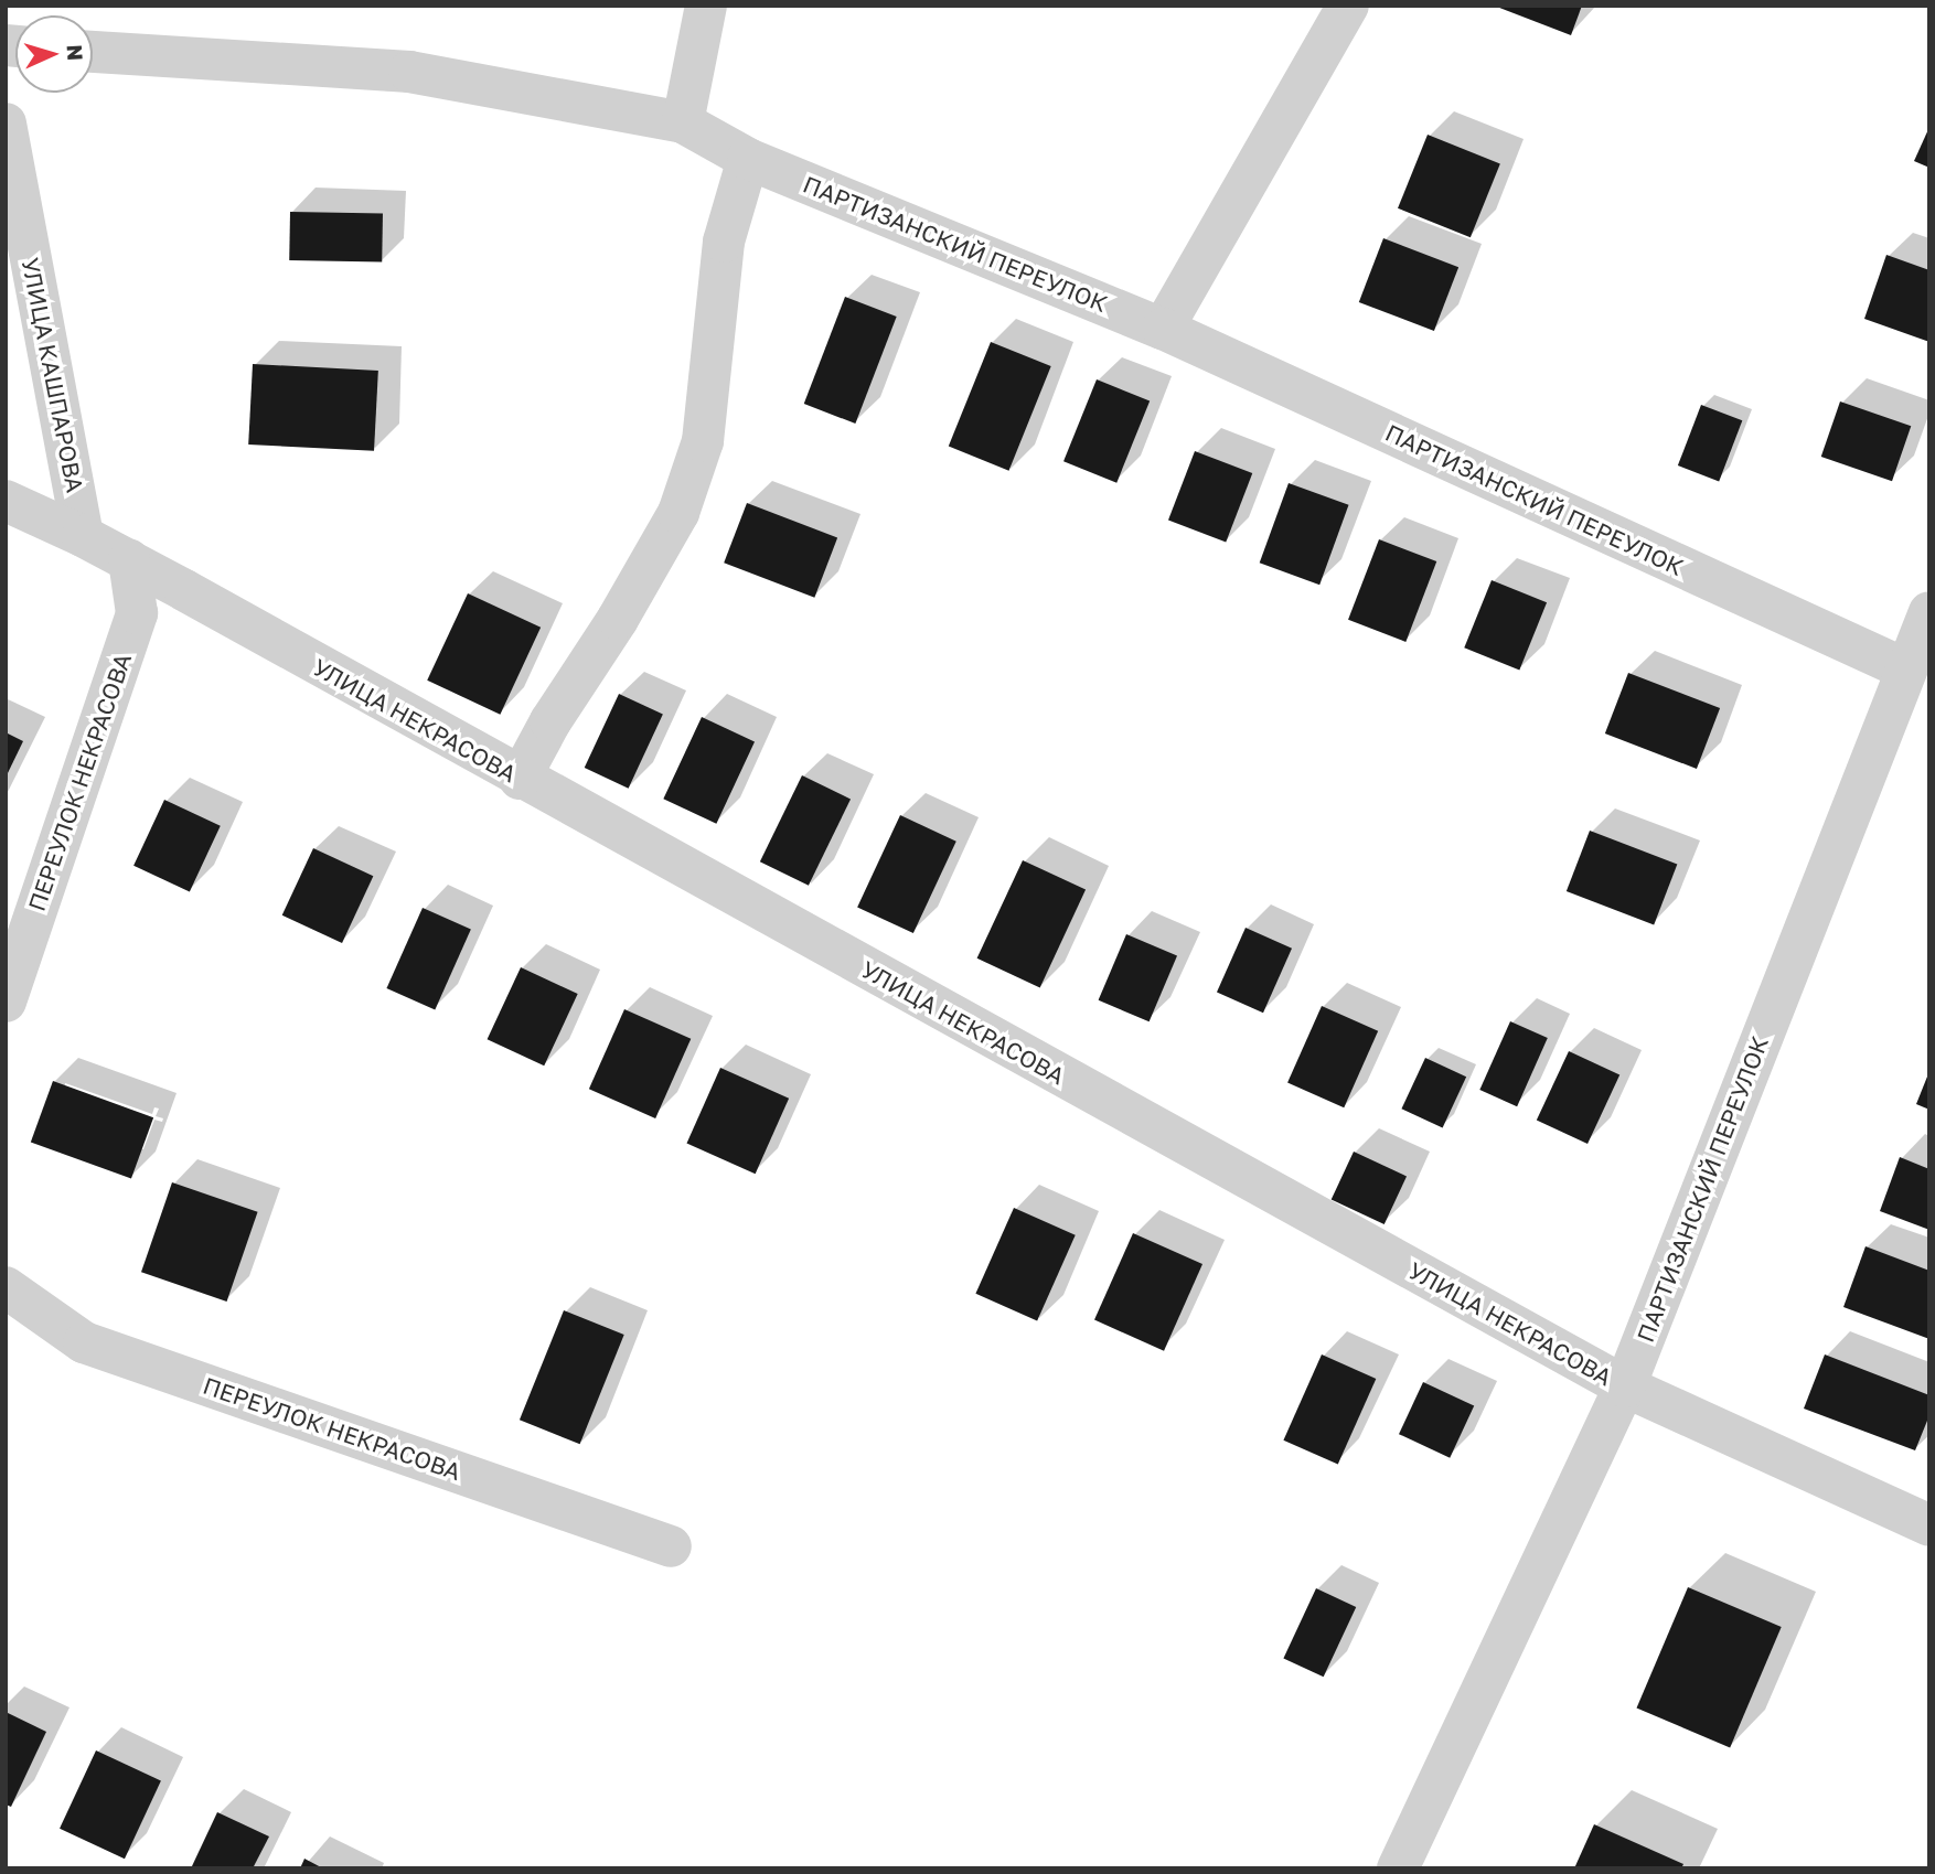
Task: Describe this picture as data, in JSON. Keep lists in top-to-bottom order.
{
  "streets": {
    "street": [
      "ПАРТИЗАНСКИЙ ПЕРЕУЛОК",
      "УЛИЦА КАШПАРОВА",
      "УЛИЦА НЕКРАСОВА",
      "ПЕРЕУЛОК НЕКРАСОВА"
    ]
  },
  "crossings": [
    ["ПАРТИЗАНСКИЙ ПЕРЕУЛОК", "УЛИЦА НЕКРАСОВА"],
    ["УЛИЦА КАШПАРОВА", "УЛИЦА НЕКРАСОВА"],
    ["УЛИЦА НЕКРАСОВА", "ПЕРЕУЛОК НЕКРАСОВА"]
  ],
  "north": "right"
}
